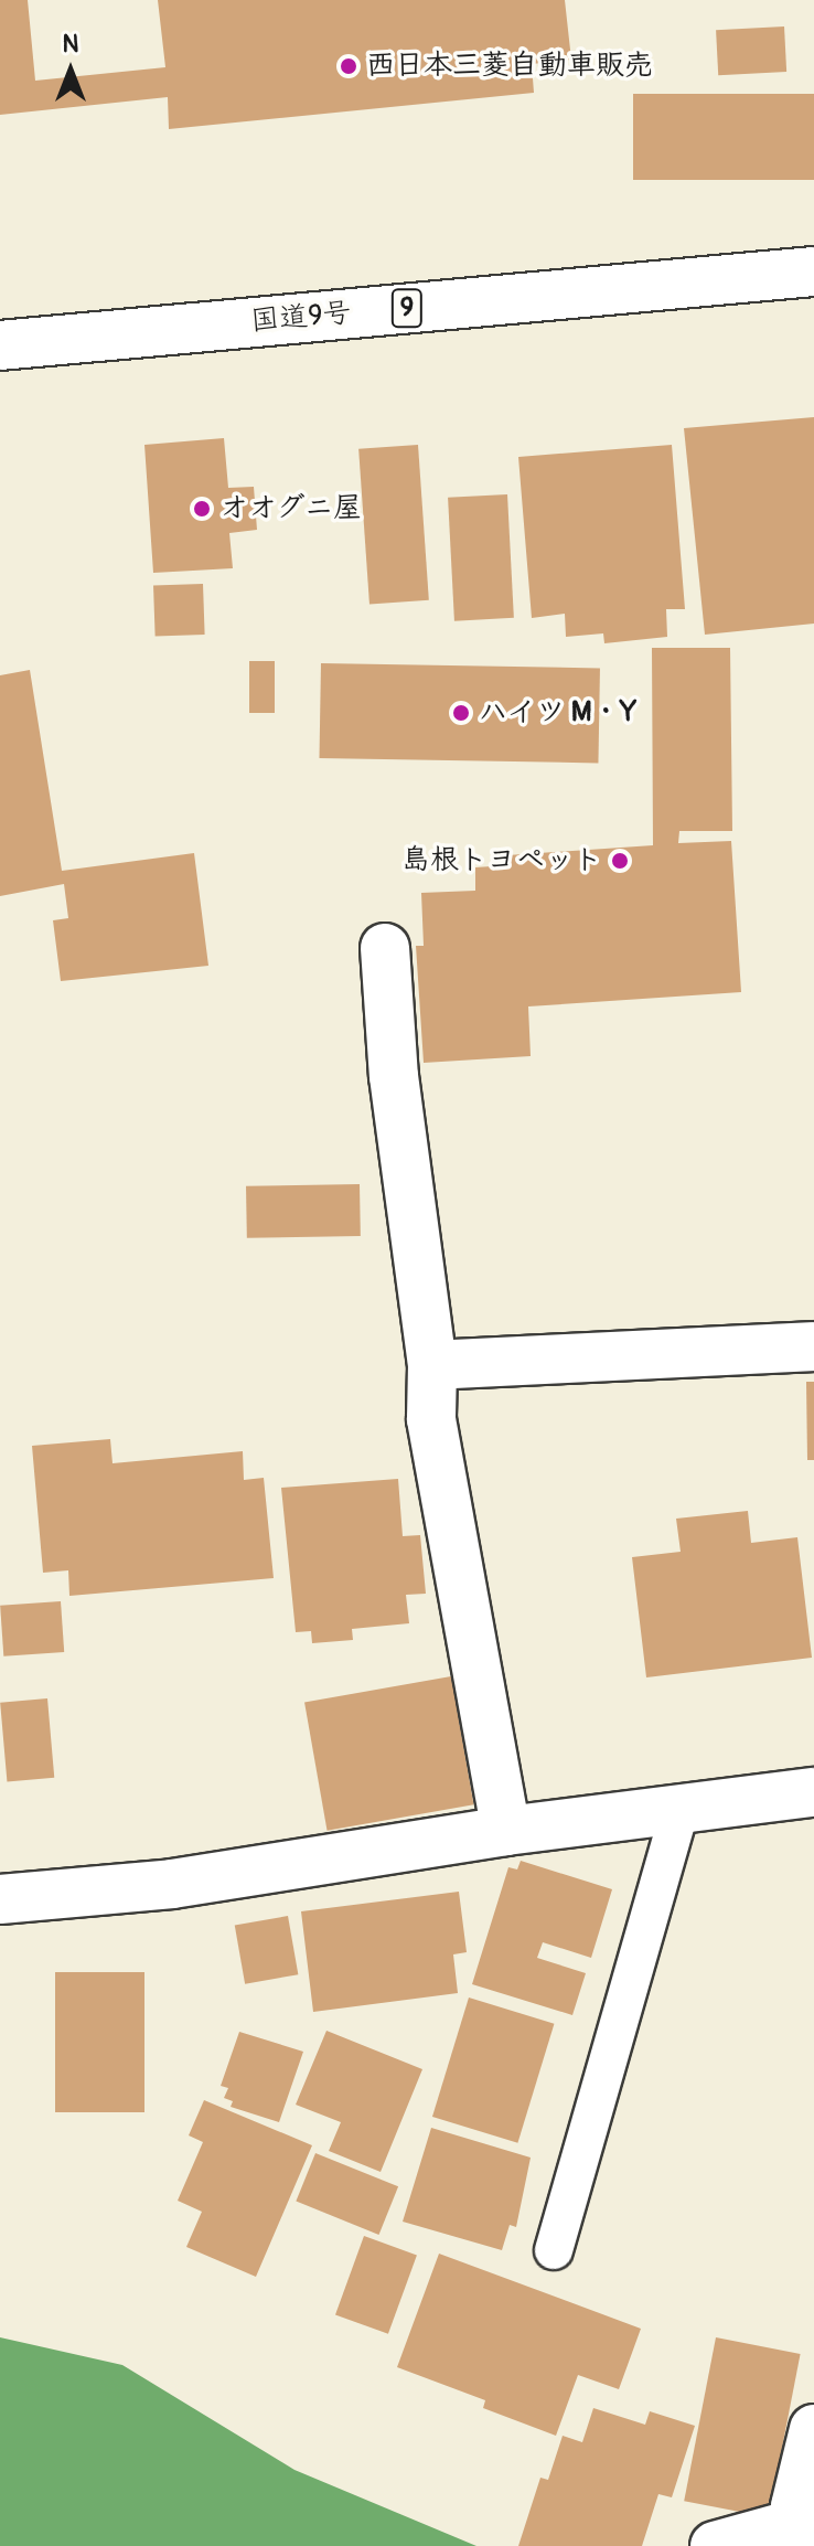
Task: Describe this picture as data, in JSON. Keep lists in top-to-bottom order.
{
  "streets": {
    "main road": ["9", "国道9号"]
  },
  "places": [
    "西日本三菱自動車販売",
    "オオグニ屋",
    "ハイツ M・Y",
    "島根トヨペット"
  ],
  "north": "top"
}
